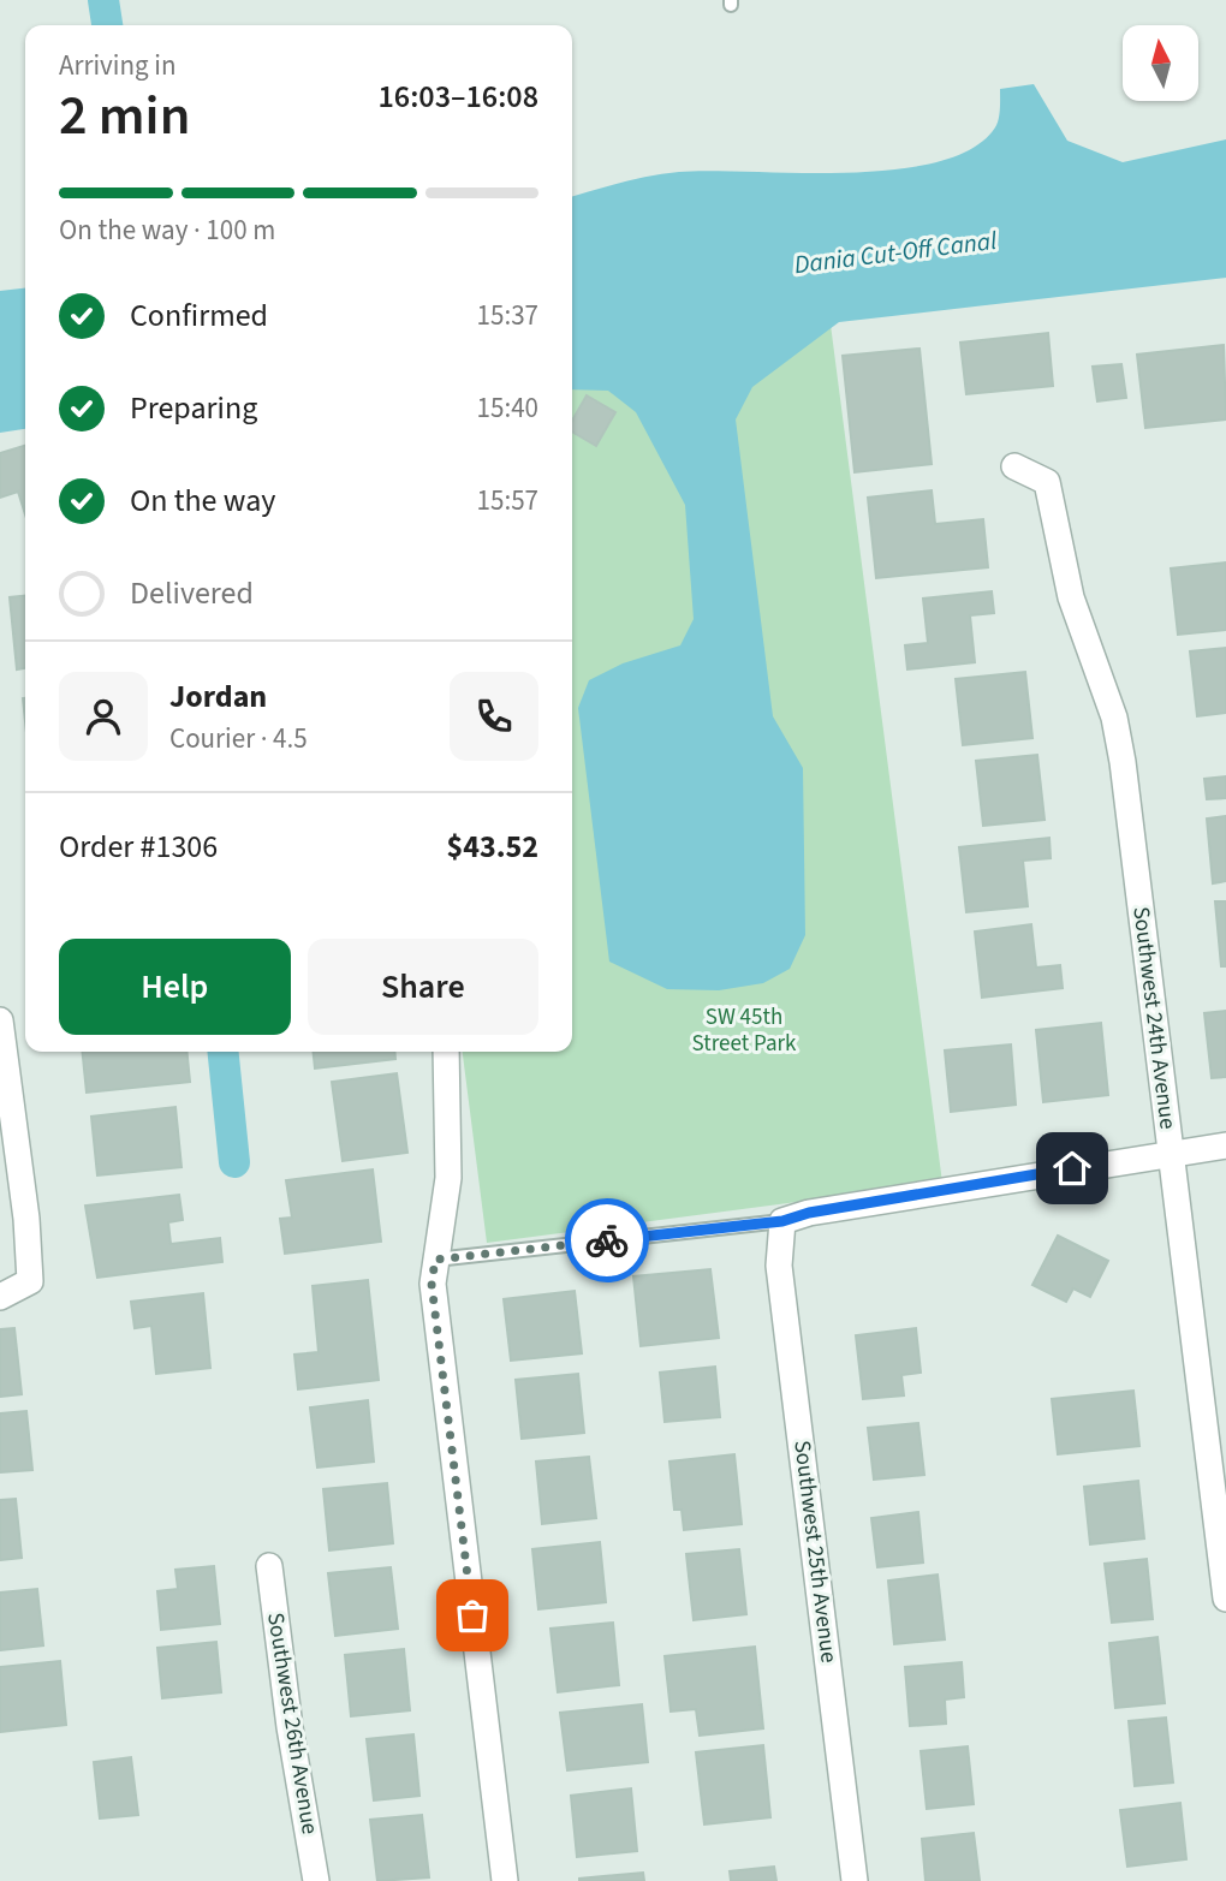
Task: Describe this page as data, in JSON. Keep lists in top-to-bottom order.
{
  "streets": {
    "street": ["Southwest 24th Avenue", "Southwest 25th Avenue", "Southwest 26th Avenue"]
  },
  "water": ["Dania Cut-Off Canal"],
  "parks": ["SW 45th Street Park"],
  "north": "top",
  "page": {
    "heading": ["2 min", "Arriving in", "16:03–16:08"],
    "panel": [
      "Jordan",
      "Courier · 4.5",
      "Order #1306",
      "$43.52"
    ],
    "bar": "On the way · 100 m",
    "list": [
      ["Confirmed", "15:37"],
      ["Preparing", "15:40"],
      ["On the way", "15:57"],
      "Delivered"
    ],
    "buttons": ["Help", "Share"]
  }
}
